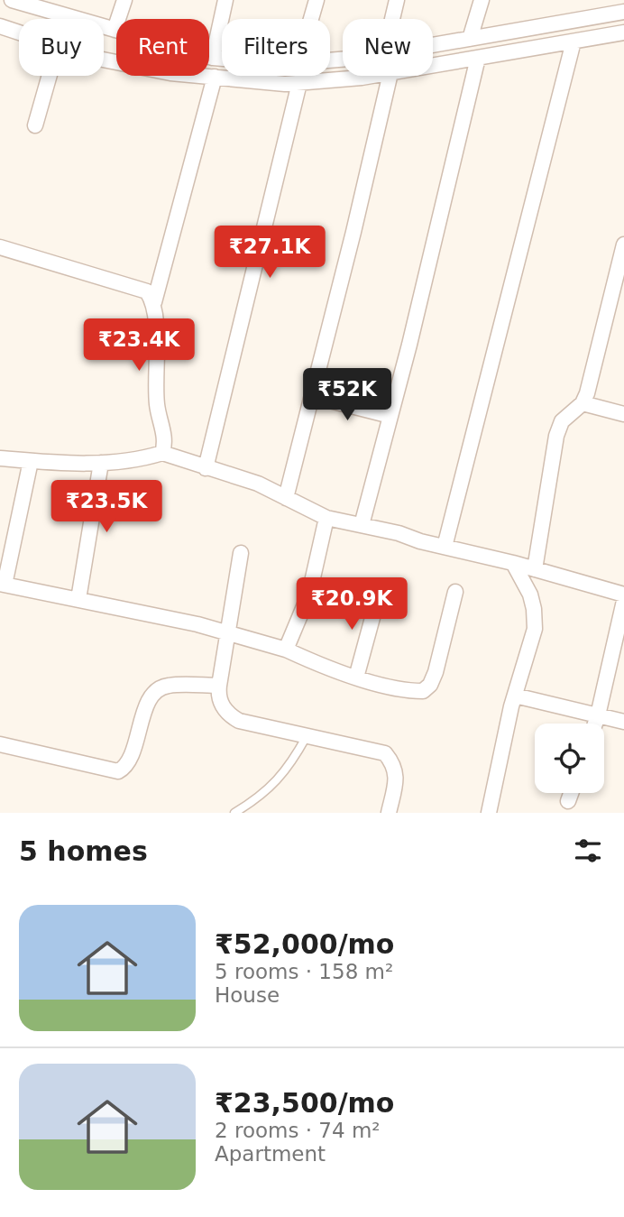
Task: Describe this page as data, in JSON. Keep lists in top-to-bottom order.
{
  "page": {
    "chip": [
      "Buy",
      "Rent",
      "Filters",
      "New"
    ],
    "price": [
      "₹27.1K",
      "₹23.4K",
      "₹52K",
      "₹23.5K",
      "₹20.9K"
    ],
    "heading": "5 homes",
    "list": [
      {
        "name": "₹52,000/mo",
        "note": "5 rooms · 158 m² · House"
      },
      {
        "name": "₹23,500/mo",
        "note": "2 rooms · 74 m² · Apartment"
      }
    ]
  }
}
